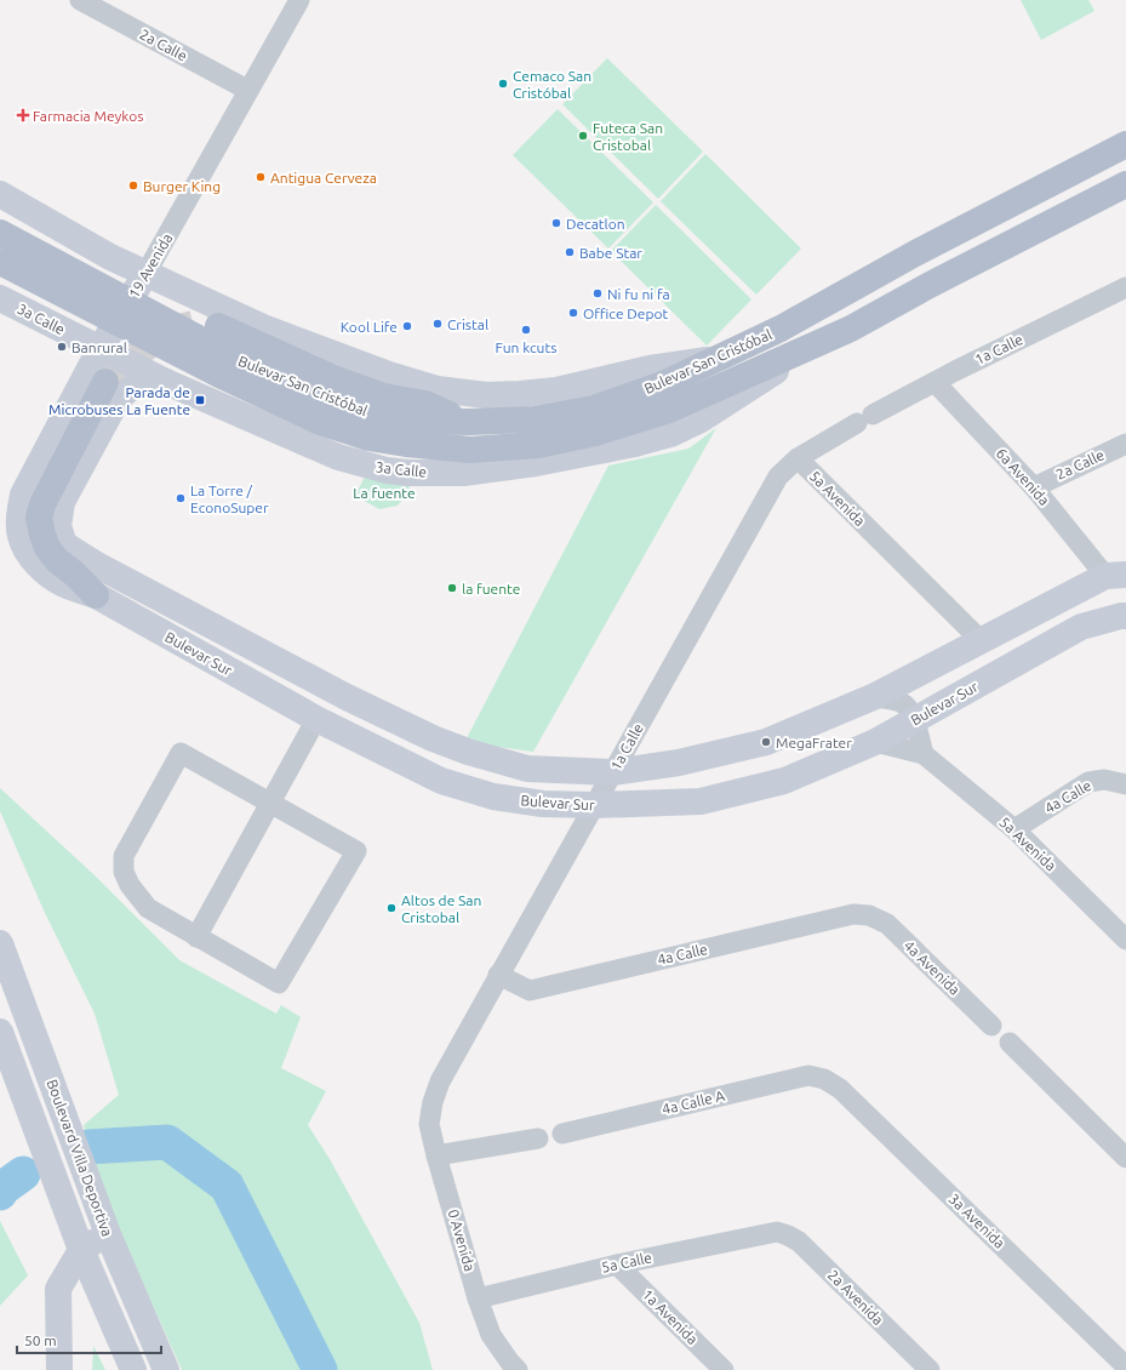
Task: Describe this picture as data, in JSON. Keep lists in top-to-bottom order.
{
  "streets": {
    "main road": [
      "19 Avenida",
      "3a Calle",
      "Bulevar San Cristóbal",
      "Bulevar Sur",
      "Boulevard Villa Deportiva"
    ],
    "street": [
      "2a Calle",
      "1a Calle",
      "6a Avenida",
      "5a Avenida",
      "4a Calle",
      "4a Avenida",
      "4a Calle A",
      "3a Avenida",
      "0 Avenida",
      "5a Calle",
      "2a Avenida",
      "1a Avenida"
    ]
  },
  "crossings": [
    ["2a Calle", "19 Avenida"],
    ["2a Calle", "6a Avenida"],
    ["19 Avenida", "3a Calle"],
    ["19 Avenida", "Bulevar Sur"],
    ["3a Calle", "Bulevar San Cristóbal"],
    ["3a Calle", "Bulevar Sur"],
    ["1a Calle", "6a Avenida"],
    ["1a Calle", "5a Avenida"],
    ["1a Calle", "Bulevar Sur"],
    ["1a Calle", "4a Calle"],
    ["1a Calle", "0 Avenida"],
    ["6a Avenida", "Bulevar Sur"],
    ["5a Avenida", "Bulevar Sur"],
    ["5a Avenida", "4a Calle"],
    ["4a Calle", "4a Avenida"],
    ["4a Calle A", "3a Avenida"],
    ["0 Avenida", "5a Calle"],
    ["5a Calle", "2a Avenida"],
    ["5a Calle", "1a Avenida"]
  ],
  "parks": ["La fuente"],
  "places": {
    "other": [
      "Cemaco San Cristóbal",
      "Futeca San Cristobal",
      "Antigua Cerveza",
      "Burger King",
      "Decatlon",
      "Babe Star",
      "Ni fu ni fa",
      "Office Depot",
      "Cristal",
      "Kool Life",
      "Fun kcuts",
      "Banrural",
      "La Torre / EconoSuper",
      "la fuente",
      "MegaFrater",
      "Altos de San Cristobal"
    ],
    "health": ["Farmacia Meykos"],
    "transit": ["Parada de Microbuses La Fuente"]
  },
  "scale_bar": "50 m"
}
